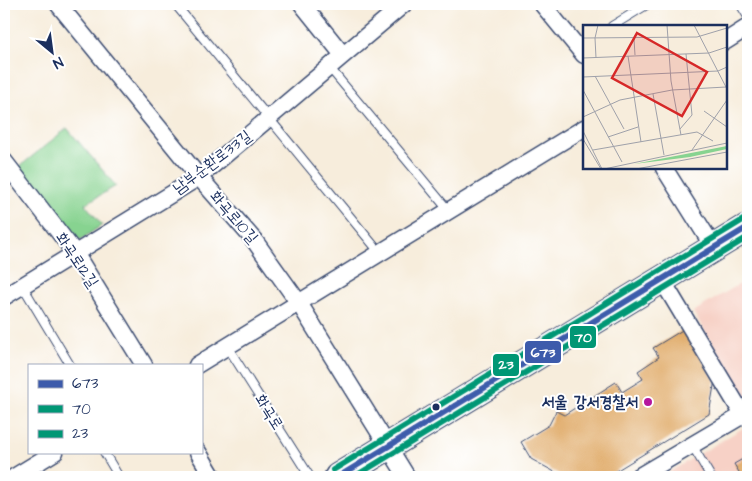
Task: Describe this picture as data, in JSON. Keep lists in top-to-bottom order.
{
  "streets": {
    "street": ["남부순환로33길", "화곡로10길", "화곡로12길"],
    "lane": ["화곡로"]
  },
  "crossings": [
    ["남부순환로33길", "화곡로10길"],
    ["남부순환로33길", "화곡로12길"]
  ],
  "places": ["서울 강서경찰서"],
  "lines": ["transit line 23", "transit line 673", "transit line 70"],
  "legend": ["673", "70", "23"],
  "north": "bottom right"
}
